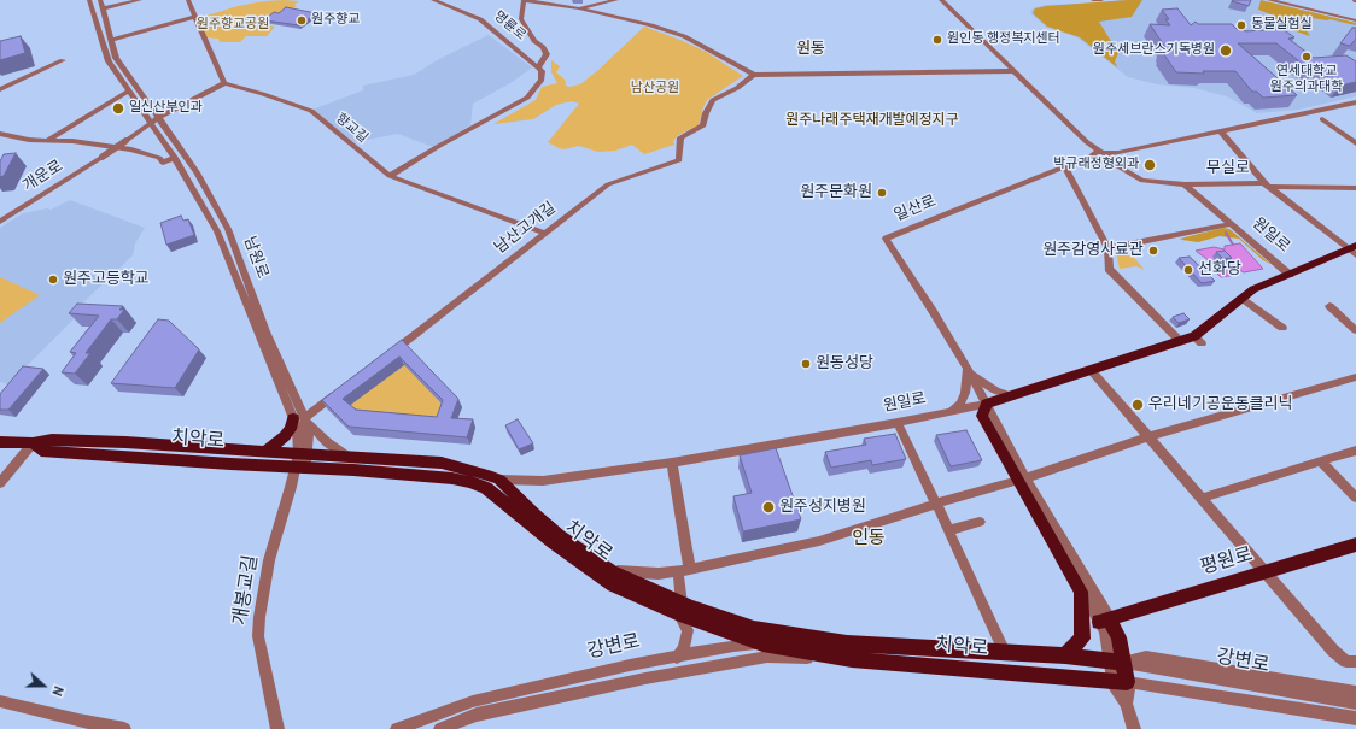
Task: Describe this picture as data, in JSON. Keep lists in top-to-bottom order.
{
  "streets": {
    "main road": [
      "원일로",
      "치악로",
      "평원로",
      "강변로"
    ],
    "street": [
      "명륜로",
      "향교길",
      "무실로",
      "개운로",
      "일산로",
      "남산고개길",
      "남원로",
      "개봉교길"
    ]
  },
  "crossings": [
    ["향교길", "남산고개길"],
    ["무실로", "일산로"],
    ["무실로", "원일로"],
    ["개운로", "남원로"],
    ["일산로", "원일로"],
    ["원일로", "치악로"],
    ["치악로", "개봉교길"],
    ["치악로", "강변로"]
  ],
  "districts": ["원동", "원주나래주택재개발예정지구", "인동"],
  "parks": ["원주향교공원", "남산공원"],
  "places": [
    "원주향교",
    "동물실험실",
    "원인동 행정복지센터",
    "원주세브란스기독병원",
    "연세대학교 원주의과대학",
    "일신산부인과",
    "박규래정형외과",
    "원주문화원",
    "원주감영사료관",
    "선화당",
    "원주고등학교",
    "원동성당",
    "우리네기공운동클리닉",
    "원주성지병원"
  ],
  "north": "right"
}
